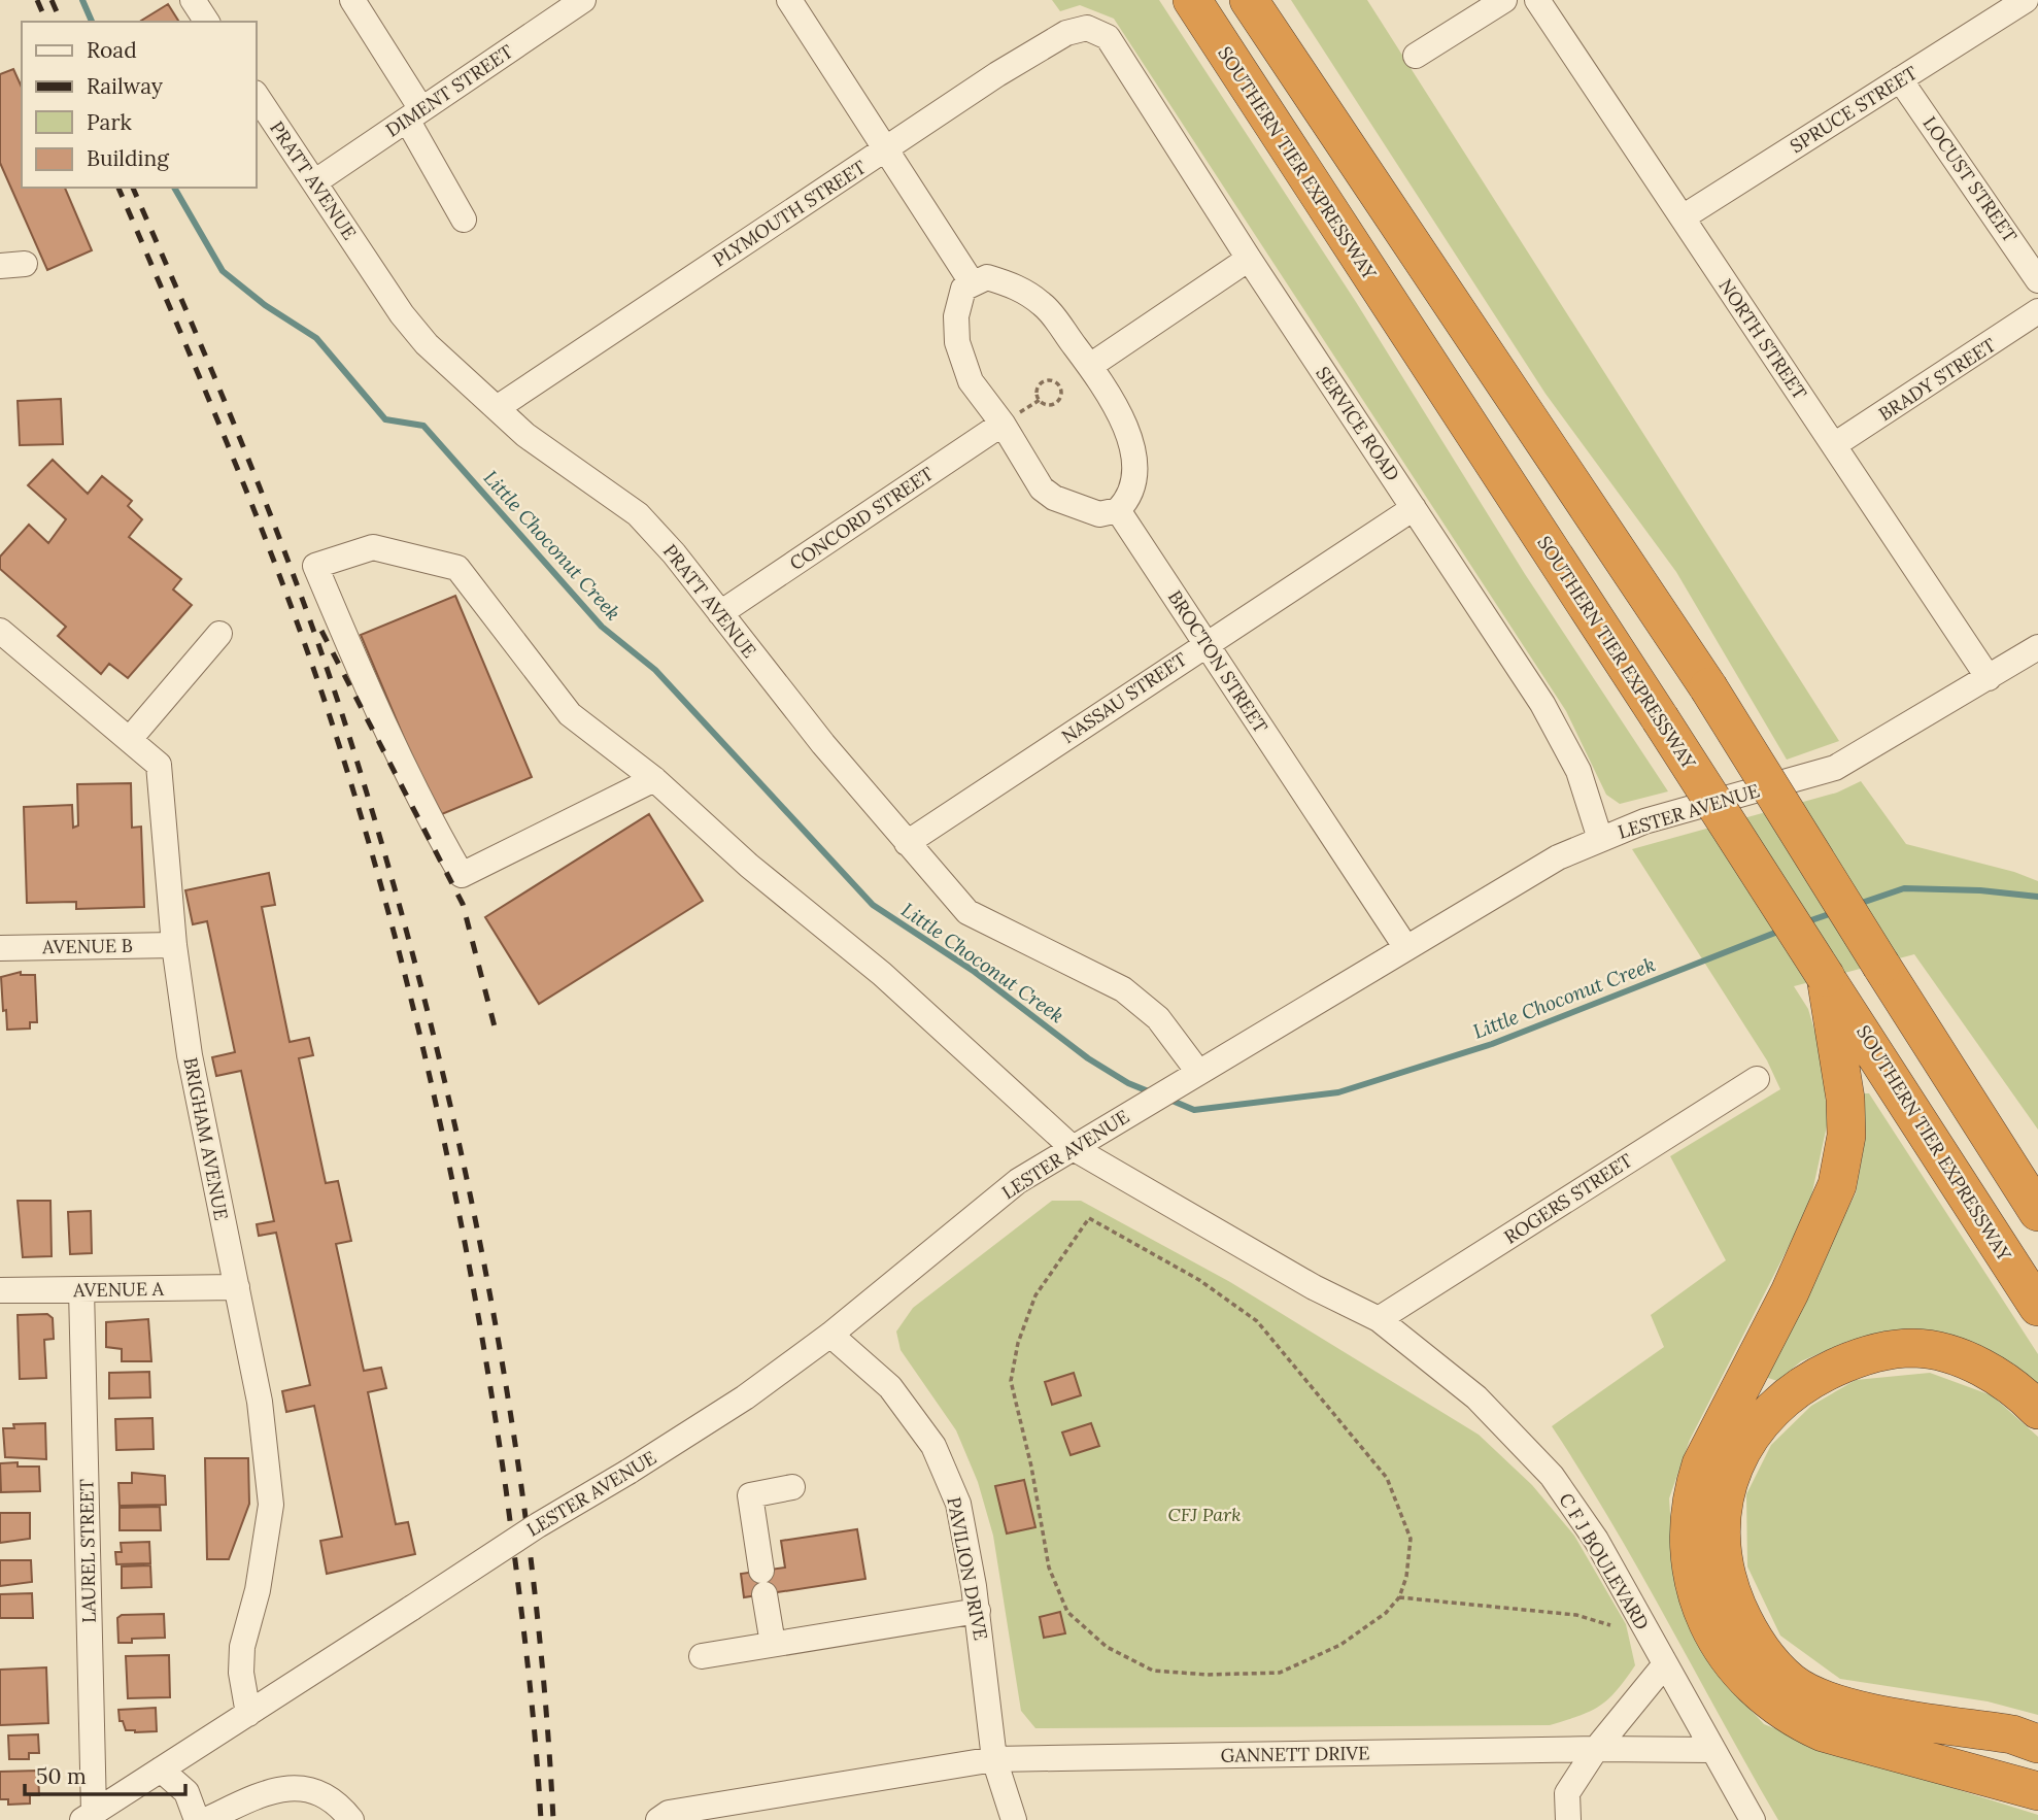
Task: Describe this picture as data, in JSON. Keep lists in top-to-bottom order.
{
  "streets": {
    "highway": ["SOUTHERN TIER EXPRESSWAY"],
    "street": [
      "DIMENT STREET",
      "SPRUCE STREET",
      "LOCUST STREET",
      "PRATT AVENUE",
      "PLYMOUTH STREET",
      "NORTH STREET",
      "BRADY STREET",
      "SERVICE ROAD",
      "CONCORD STREET",
      "BROCTON STREET",
      "NASSAU STREET",
      "LESTER AVENUE",
      "AVENUE B",
      "BRIGHAM AVENUE",
      "ROGERS STREET",
      "AVENUE A",
      "LAUREL STREET",
      "C F J BOULEVARD",
      "PAVILION DRIVE",
      "GANNETT DRIVE"
    ]
  },
  "crossings": [
    ["DIMENT STREET", "PRATT AVENUE"],
    ["SPRUCE STREET", "LOCUST STREET"],
    ["SPRUCE STREET", "NORTH STREET"],
    ["PRATT AVENUE", "PLYMOUTH STREET"],
    ["PRATT AVENUE", "CONCORD STREET"],
    ["PRATT AVENUE", "NASSAU STREET"],
    ["PRATT AVENUE", "LESTER AVENUE"],
    ["PLYMOUTH STREET", "SERVICE ROAD"],
    ["NORTH STREET", "BRADY STREET"],
    ["NORTH STREET", "LESTER AVENUE"],
    ["SERVICE ROAD", "NASSAU STREET"],
    ["SERVICE ROAD", "LESTER AVENUE"],
    ["BROCTON STREET", "NASSAU STREET"],
    ["BROCTON STREET", "LESTER AVENUE"],
    ["LESTER AVENUE", "BRIGHAM AVENUE"],
    ["LESTER AVENUE", "LAUREL STREET"],
    ["LESTER AVENUE", "C F J BOULEVARD"],
    ["LESTER AVENUE", "PAVILION DRIVE"],
    ["AVENUE B", "BRIGHAM AVENUE"],
    ["BRIGHAM AVENUE", "AVENUE A"],
    ["ROGERS STREET", "C F J BOULEVARD"],
    ["AVENUE A", "LAUREL STREET"],
    ["C F J BOULEVARD", "GANNETT DRIVE"],
    ["PAVILION DRIVE", "GANNETT DRIVE"]
  ],
  "water": ["Little Choconut Creek"],
  "parks": ["CFJ Park"],
  "legend": [
    "Road",
    "Railway",
    "Park",
    "Building"
  ],
  "scale_bar": "50 m"
}
